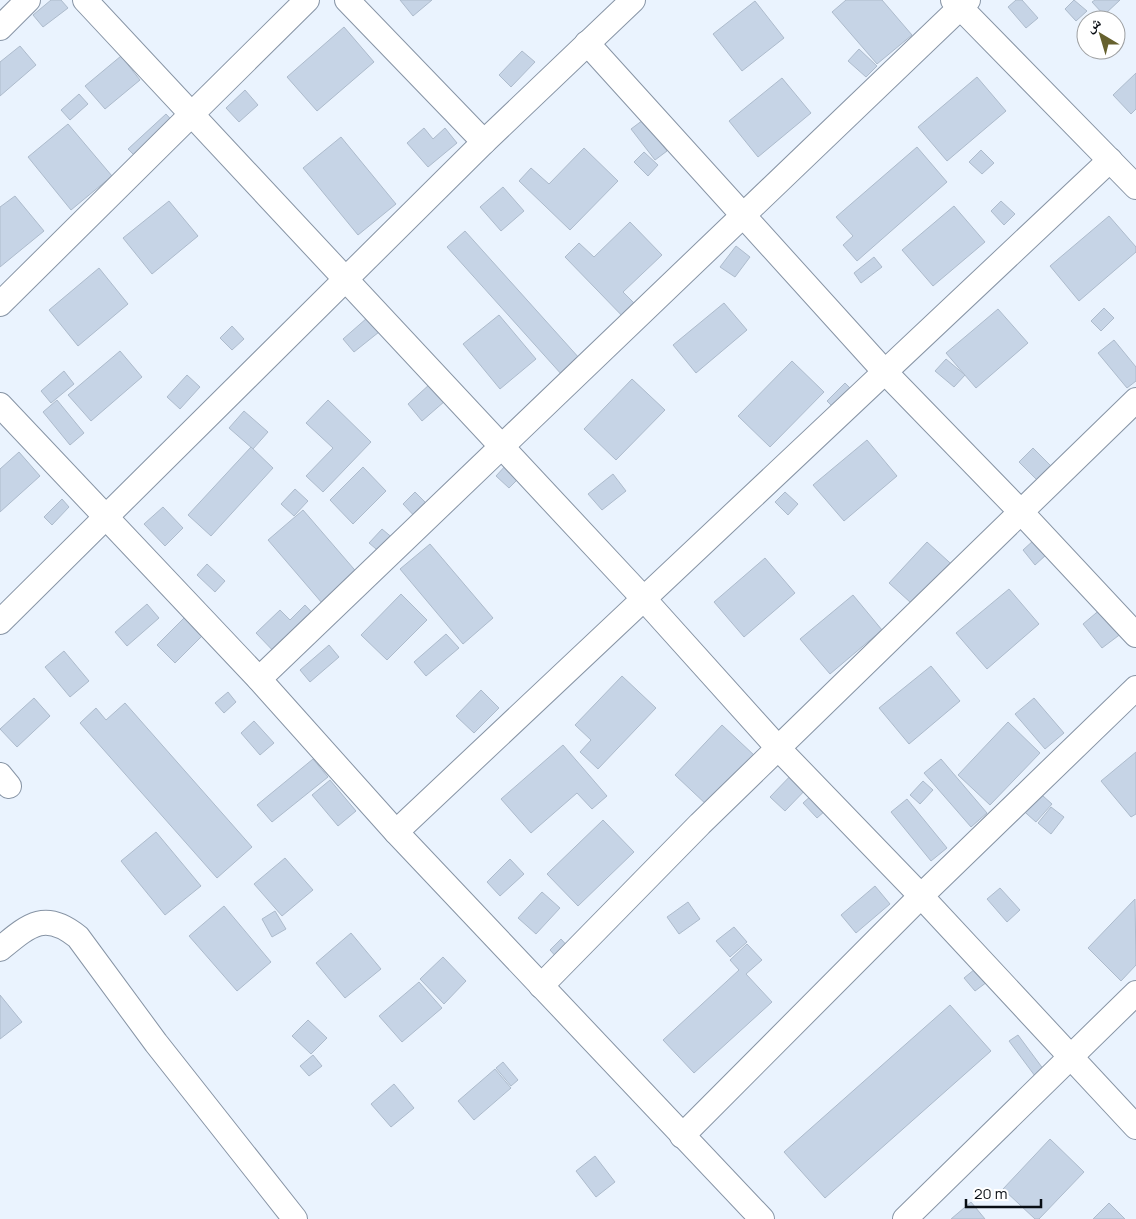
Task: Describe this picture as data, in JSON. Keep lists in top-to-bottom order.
{
  "scale_bar": "20 m",
  "north": "top left"
}
